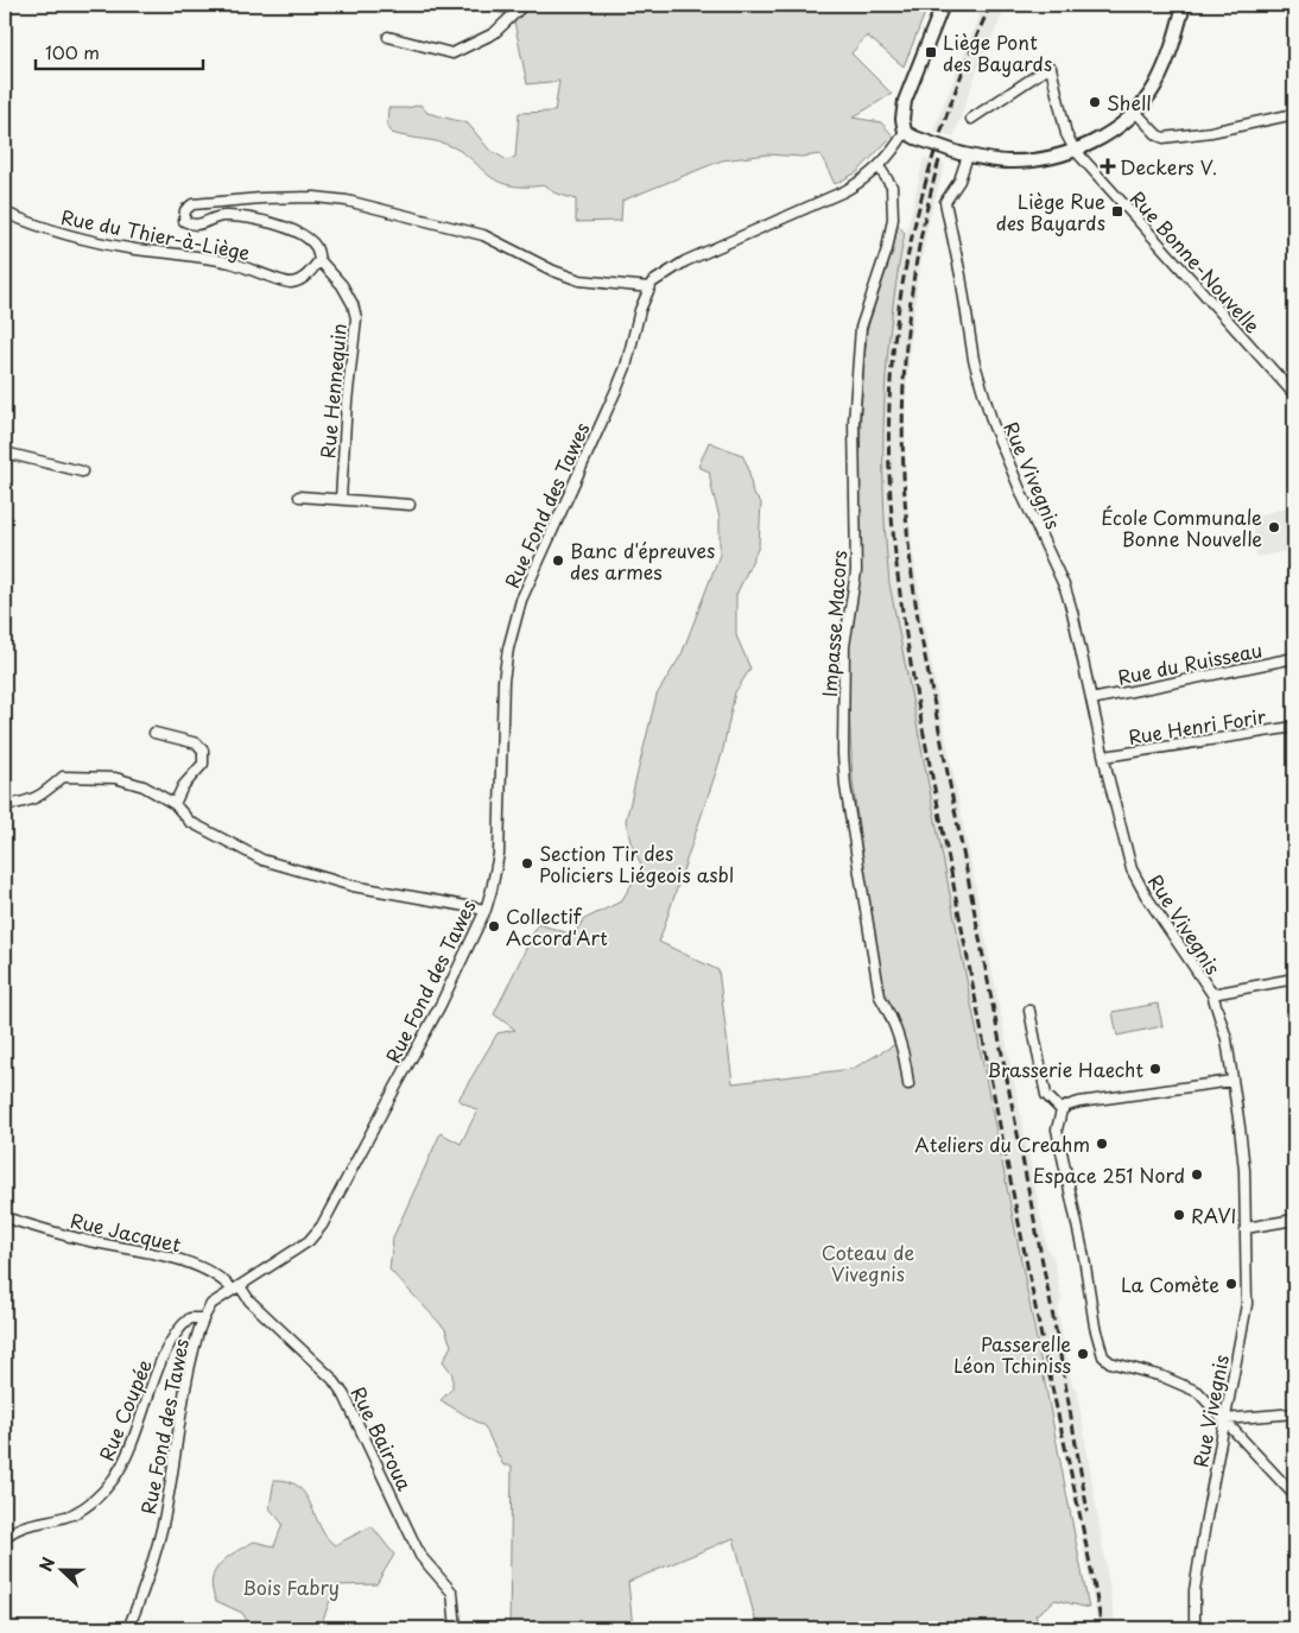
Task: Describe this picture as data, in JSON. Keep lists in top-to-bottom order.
{
  "streets": {
    "street": [
      "Rue du Thier-à-Liège",
      "Rue Bonne-Nouvelle",
      "Rue Hennequin",
      "Rue Vivegnis",
      "Rue Fond des Tawes",
      "Impasse Macors",
      "Rue du Ruisseau",
      "Rue Henri Forir",
      "Rue Jacquet",
      "Rue Coupée",
      "Rue Bairoua"
    ]
  },
  "crossings": [
    ["Rue du Thier-à-Liège", "Rue Hennequin"],
    ["Rue du Thier-à-Liège", "Rue Fond des Tawes"],
    ["Rue Vivegnis", "Rue du Ruisseau"],
    ["Rue Vivegnis", "Rue Henri Forir"],
    ["Rue Fond des Tawes", "Rue Jacquet"],
    ["Rue Fond des Tawes", "Rue Coupée"],
    ["Rue Fond des Tawes", "Rue Bairoua"],
    ["Rue Jacquet", "Rue Bairoua"]
  ],
  "parks": ["Coteau de Vivegnis", "Bois Fabry"],
  "places": {
    "transit": ["Liège Pont des Bayards", "Liège Rue des Bayards"],
    "other": [
      "Shell",
      "École Communale Bonne Nouvelle",
      "Banc d'épreuves des armes",
      "Section Tir des Policiers Liégeois asbl",
      "Collectif Accord'Art",
      "Brasserie Haecht",
      "Ateliers du Creahm",
      "Espace 251 Nord",
      "RAVI",
      "La Comète",
      "Passerelle Léon Tchiniss"
    ],
    "health": ["Deckers V."]
  },
  "scale_bar": "100 m",
  "north": "left"
}
